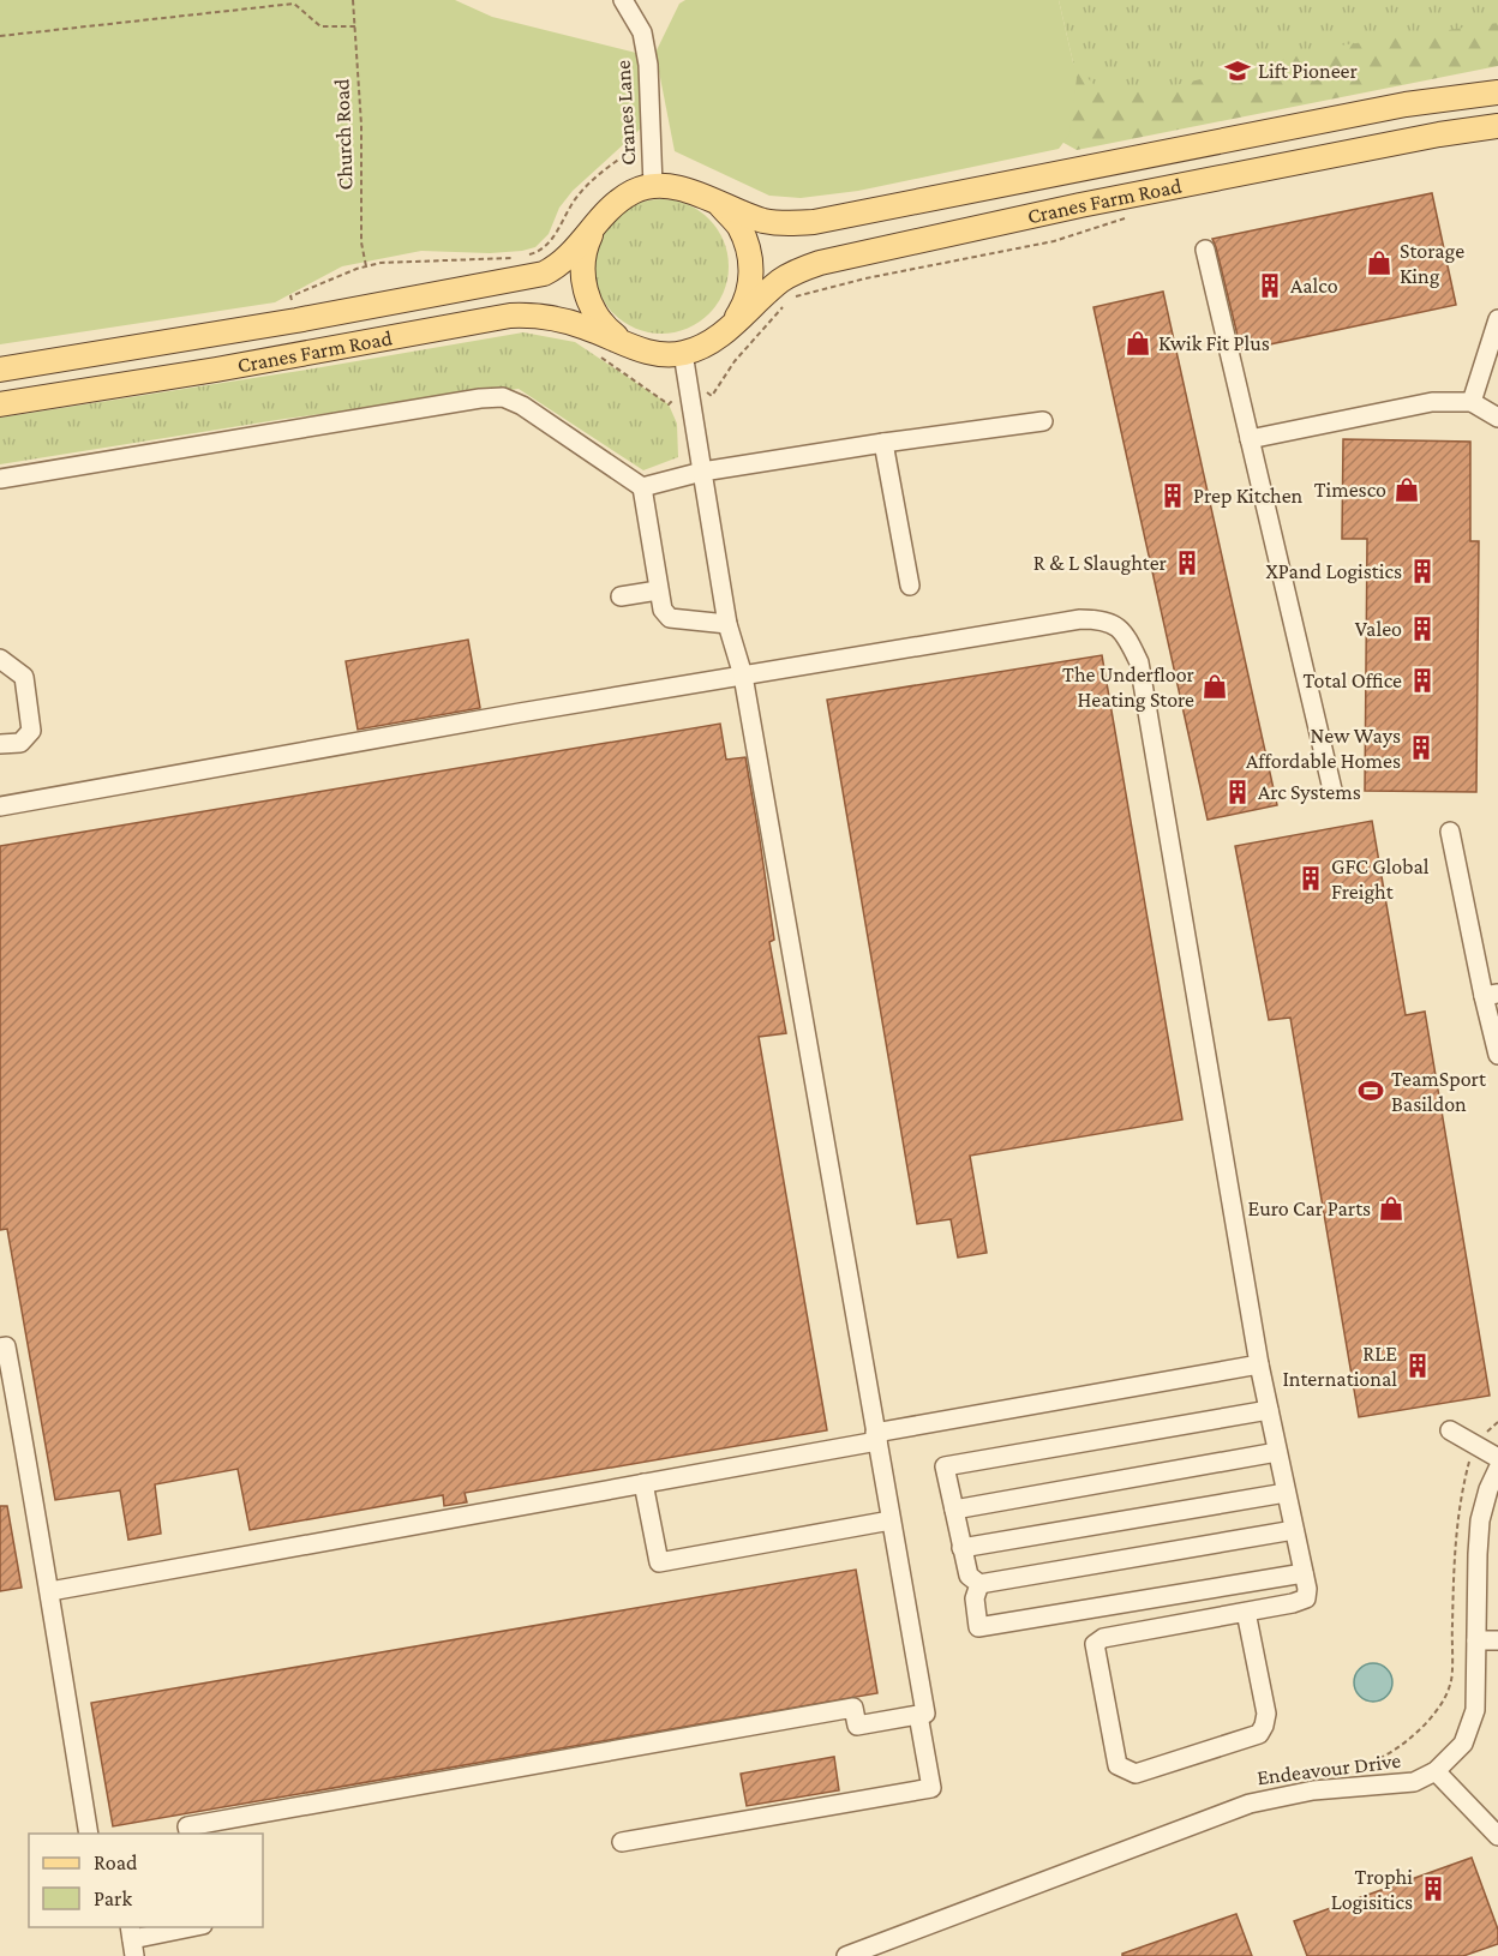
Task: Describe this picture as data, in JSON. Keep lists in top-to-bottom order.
{
  "streets": {
    "main road": ["Cranes Farm Road"],
    "street": ["Cranes Lane", "Endeavour Drive"],
    "path": ["Church Road"]
  },
  "crossings": [
    ["Cranes Lane", "Cranes Farm Road"]
  ],
  "places": {
    "school or university": ["Lift Pioneer"],
    "shop": [
      "Storage King",
      "Kwik Fit Plus",
      "Timesco",
      "The Underfloor Heating Store",
      "Euro Car Parts"
    ],
    "building": [
      "Aalco",
      "Prep Kitchen",
      "R & L Slaughter",
      "XPand Logistics",
      "Valeo",
      "Total Office",
      "New Ways Affordable Homes",
      "Arc Systems",
      "GFC Global Freight",
      "RLE International",
      "Trophi Logisitics"
    ],
    "sports": ["TeamSport Basildon"]
  },
  "legend": ["Road", "Park"]
}
